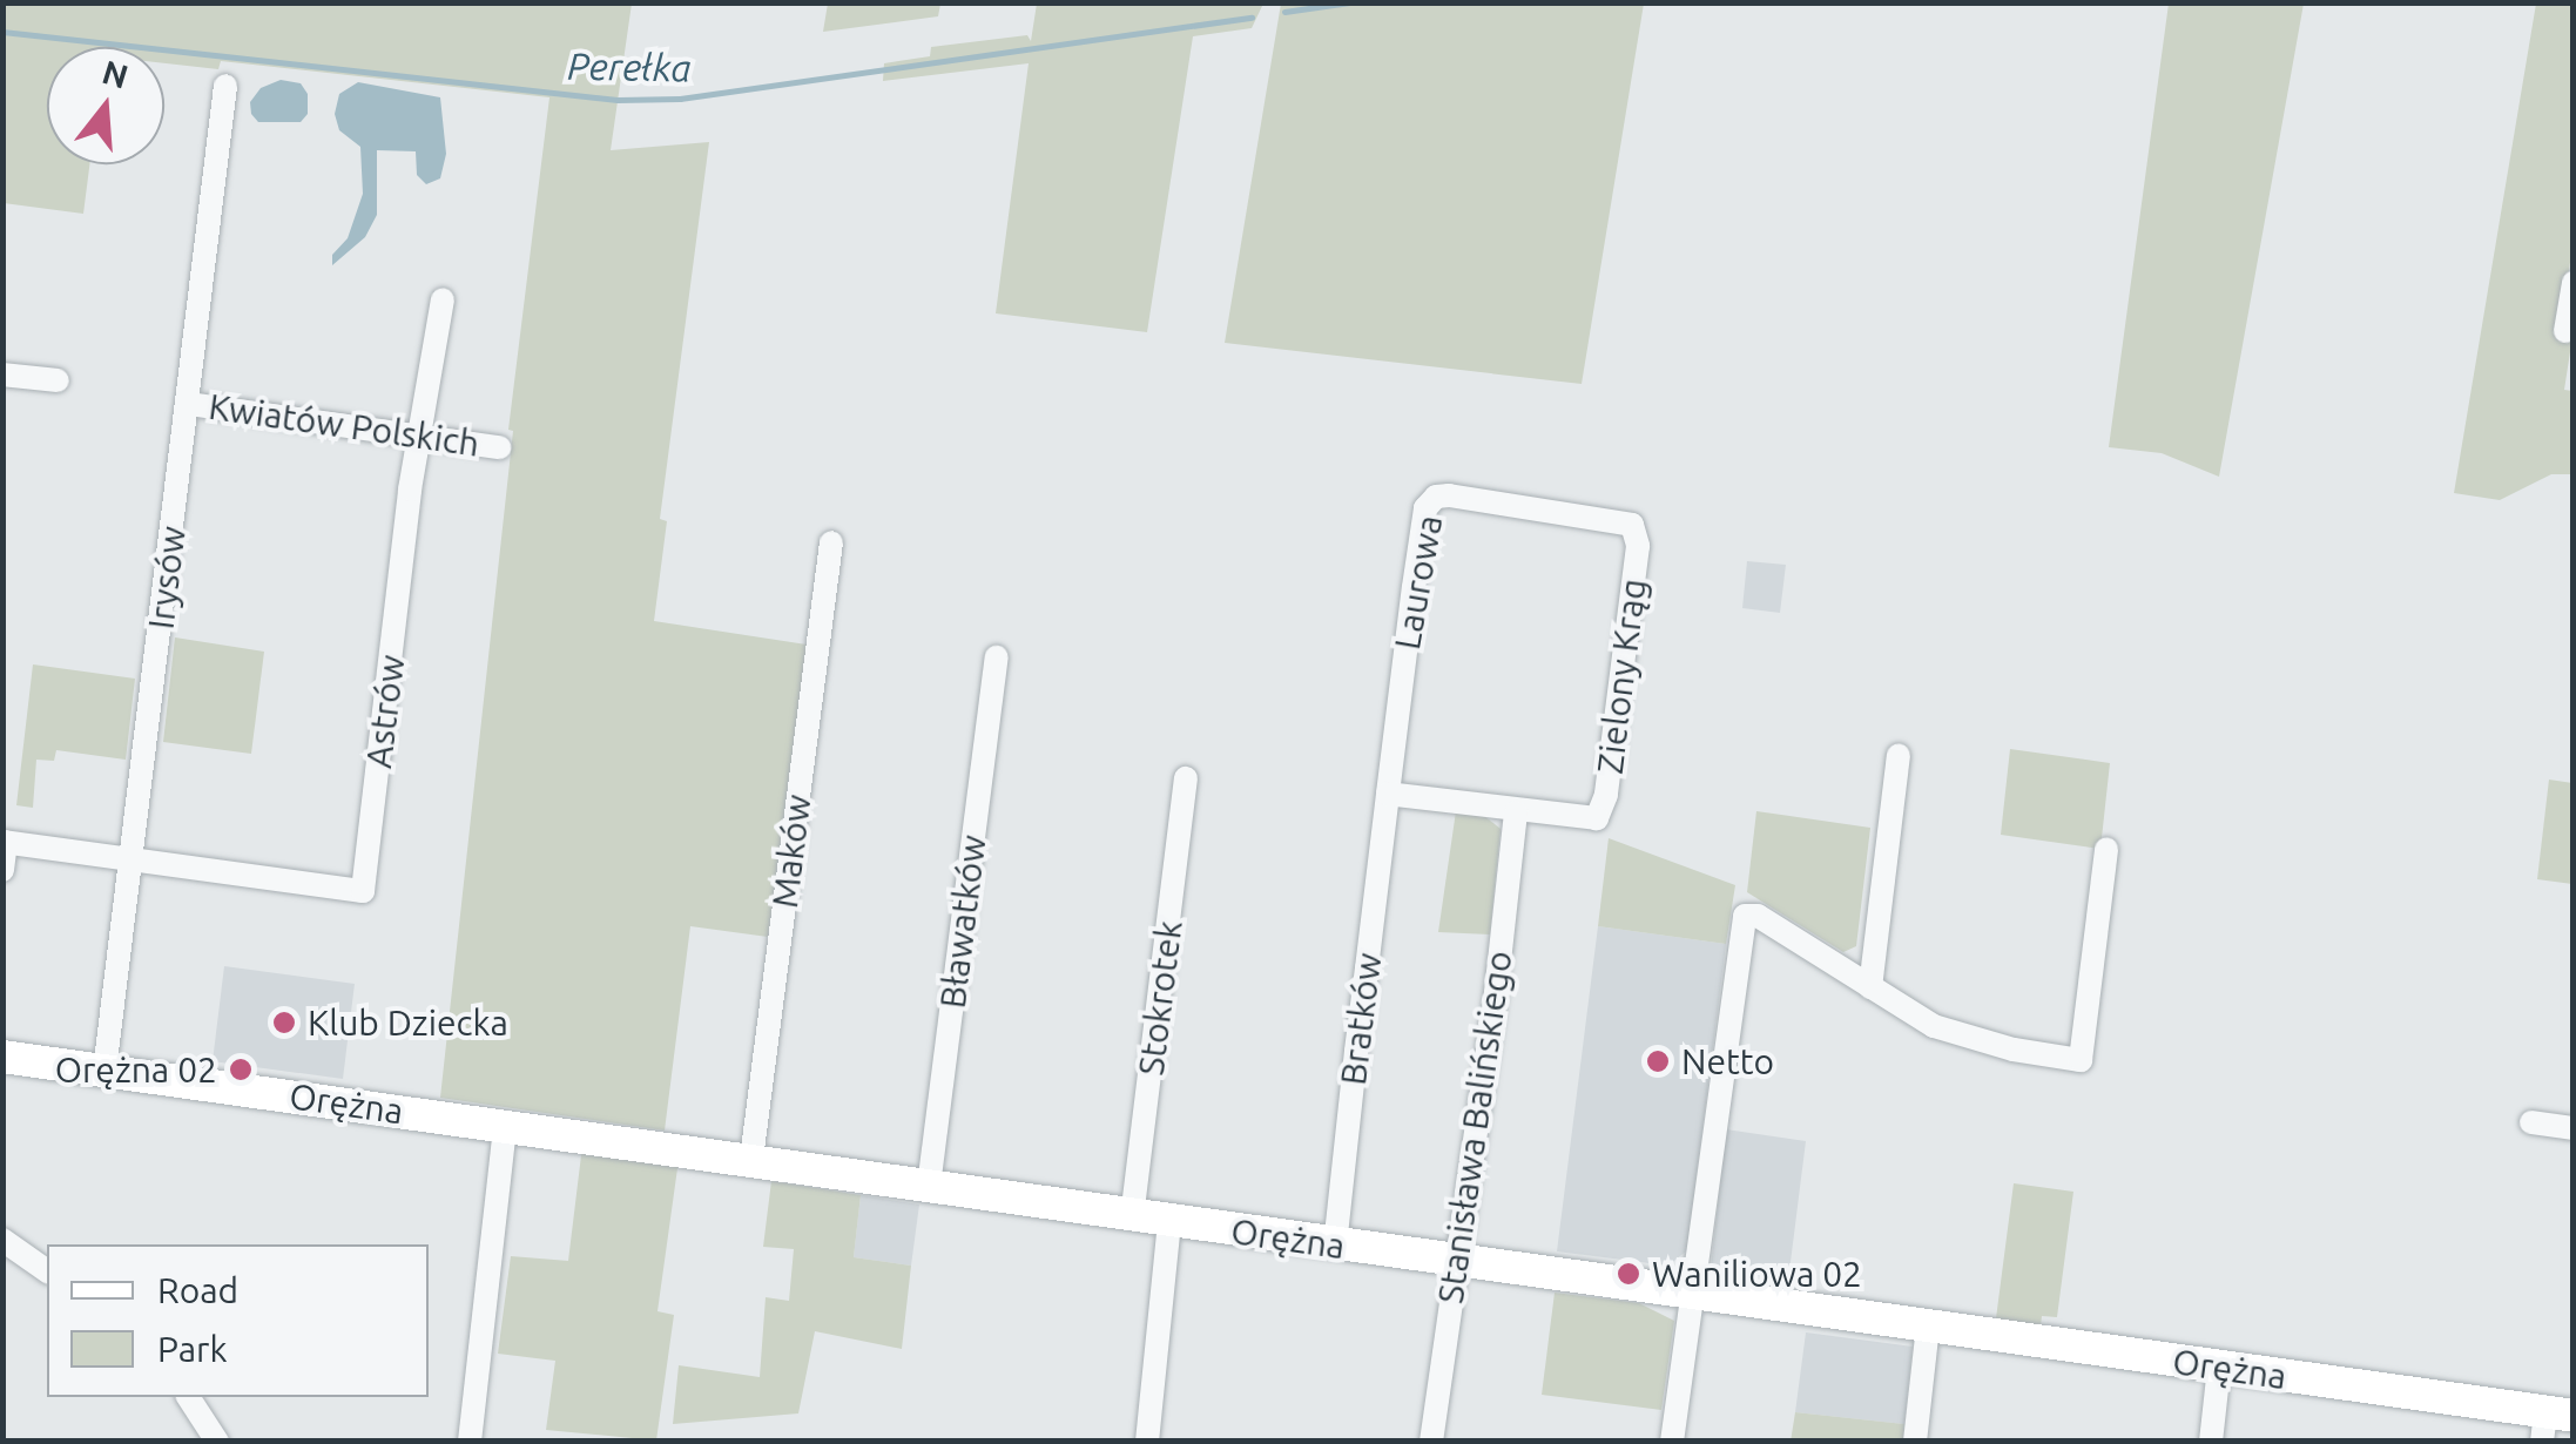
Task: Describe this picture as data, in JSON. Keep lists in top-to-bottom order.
{
  "streets": {
    "street": [
      "Kwiatów Polskich",
      "Irysów",
      "Laurowa",
      "Zielony Krąg",
      "Astrów",
      "Maków",
      "Bławatków",
      "Stokrotek",
      "Bratków",
      "Orężna",
      "Stanisława Balińskiego"
    ]
  },
  "crossings": [
    ["Kwiatów Polskich", "Irysów"],
    ["Kwiatów Polskich", "Astrów"],
    ["Irysów", "Astrów"],
    ["Irysów", "Orężna"],
    ["Laurowa", "Zielony Krąg"],
    ["Laurowa", "Bratków"],
    ["Zielony Krąg", "Stanisława Balińskiego"],
    ["Maków", "Orężna"],
    ["Bławatków", "Orężna"],
    ["Stokrotek", "Orężna"],
    ["Bratków", "Orężna"],
    ["Orężna", "Stanisława Balińskiego"]
  ],
  "water": ["Perełka"],
  "places": [
    "Klub Dziecka",
    "Netto",
    "Orężna 02",
    "Waniliowa 02"
  ],
  "legend": ["Road", "Park"],
  "north": "top"
}
